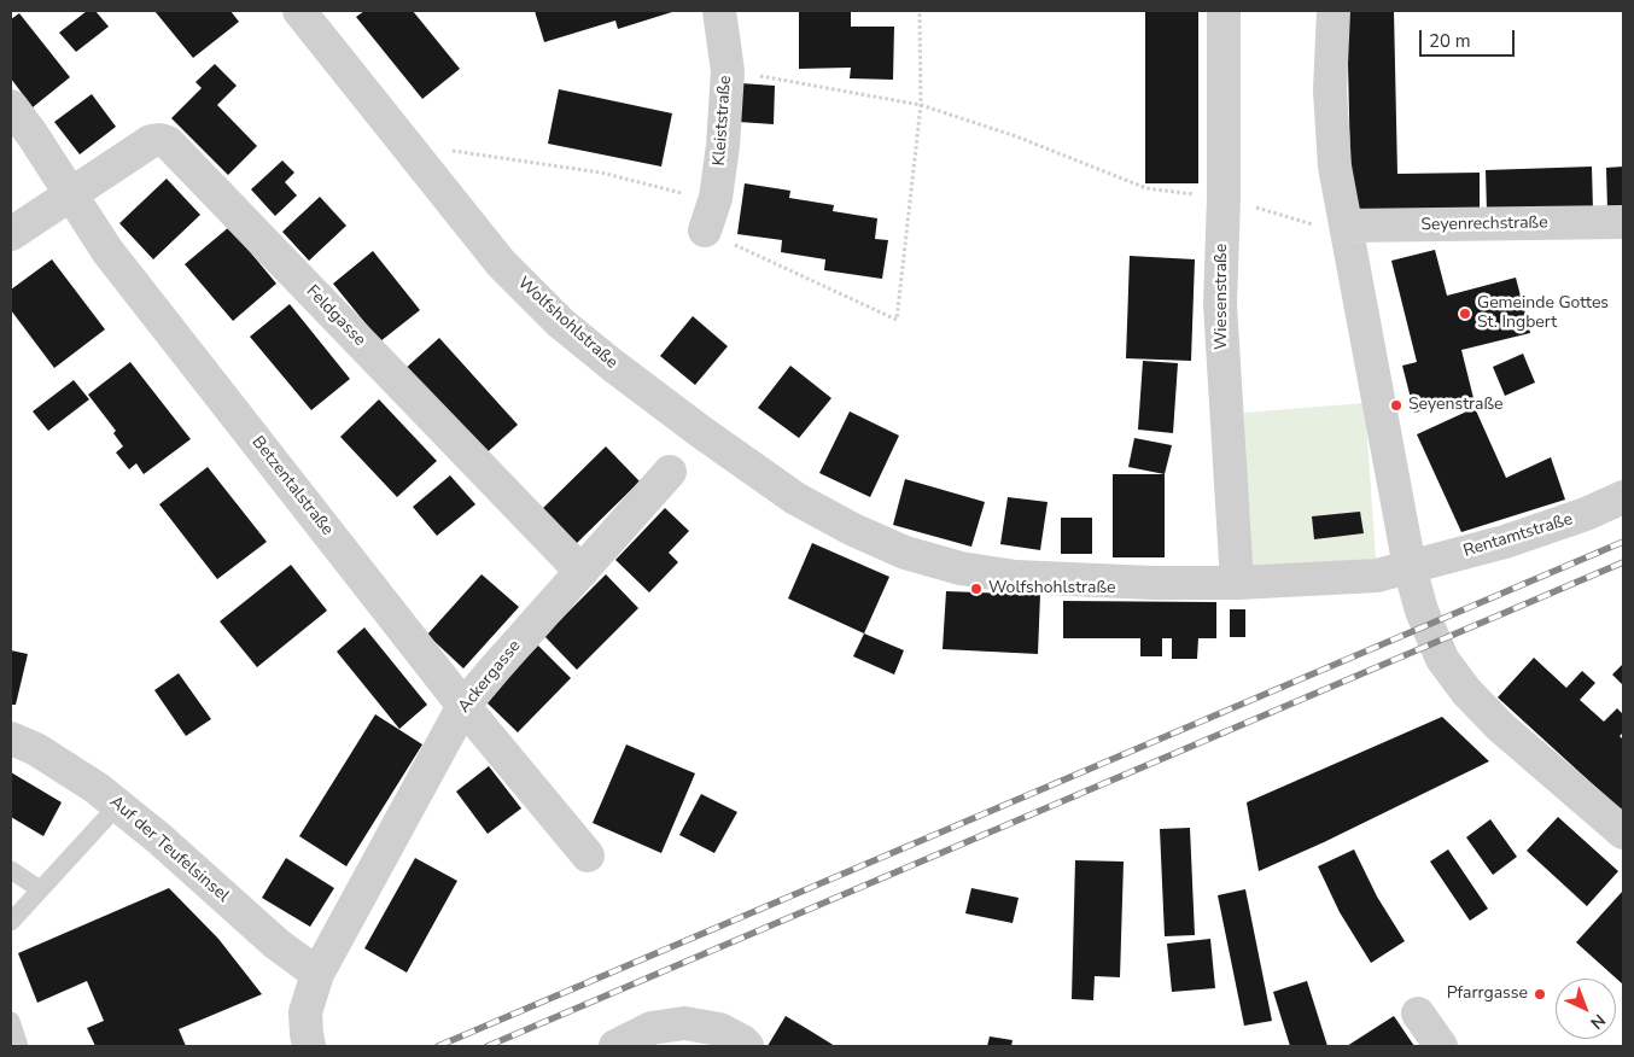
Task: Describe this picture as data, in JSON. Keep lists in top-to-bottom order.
{
  "streets": {
    "street": [
      "Kleiststraße",
      "Seyenrechstraße",
      "Wiesenstraße",
      "Feldgasse",
      "Wolfshohlstraße",
      "Betzentalstraße",
      "Rentamtstraße",
      "Ackergasse",
      "Auf der Teufelsinsel"
    ]
  },
  "crossings": [
    ["Wiesenstraße", "Wolfshohlstraße"],
    ["Feldgasse", "Betzentalstraße"],
    ["Feldgasse", "Ackergasse"],
    ["Wolfshohlstraße", "Rentamtstraße"],
    ["Betzentalstraße", "Ackergasse"],
    ["Ackergasse", "Auf der Teufelsinsel"]
  ],
  "places": [
    "Gemeinde Gottes St. Ingbert",
    "Seyenstraße",
    "Wolfshohlstraße",
    "Pfarrgasse"
  ],
  "scale_bar": "20 m",
  "north": "bottom right"
}
